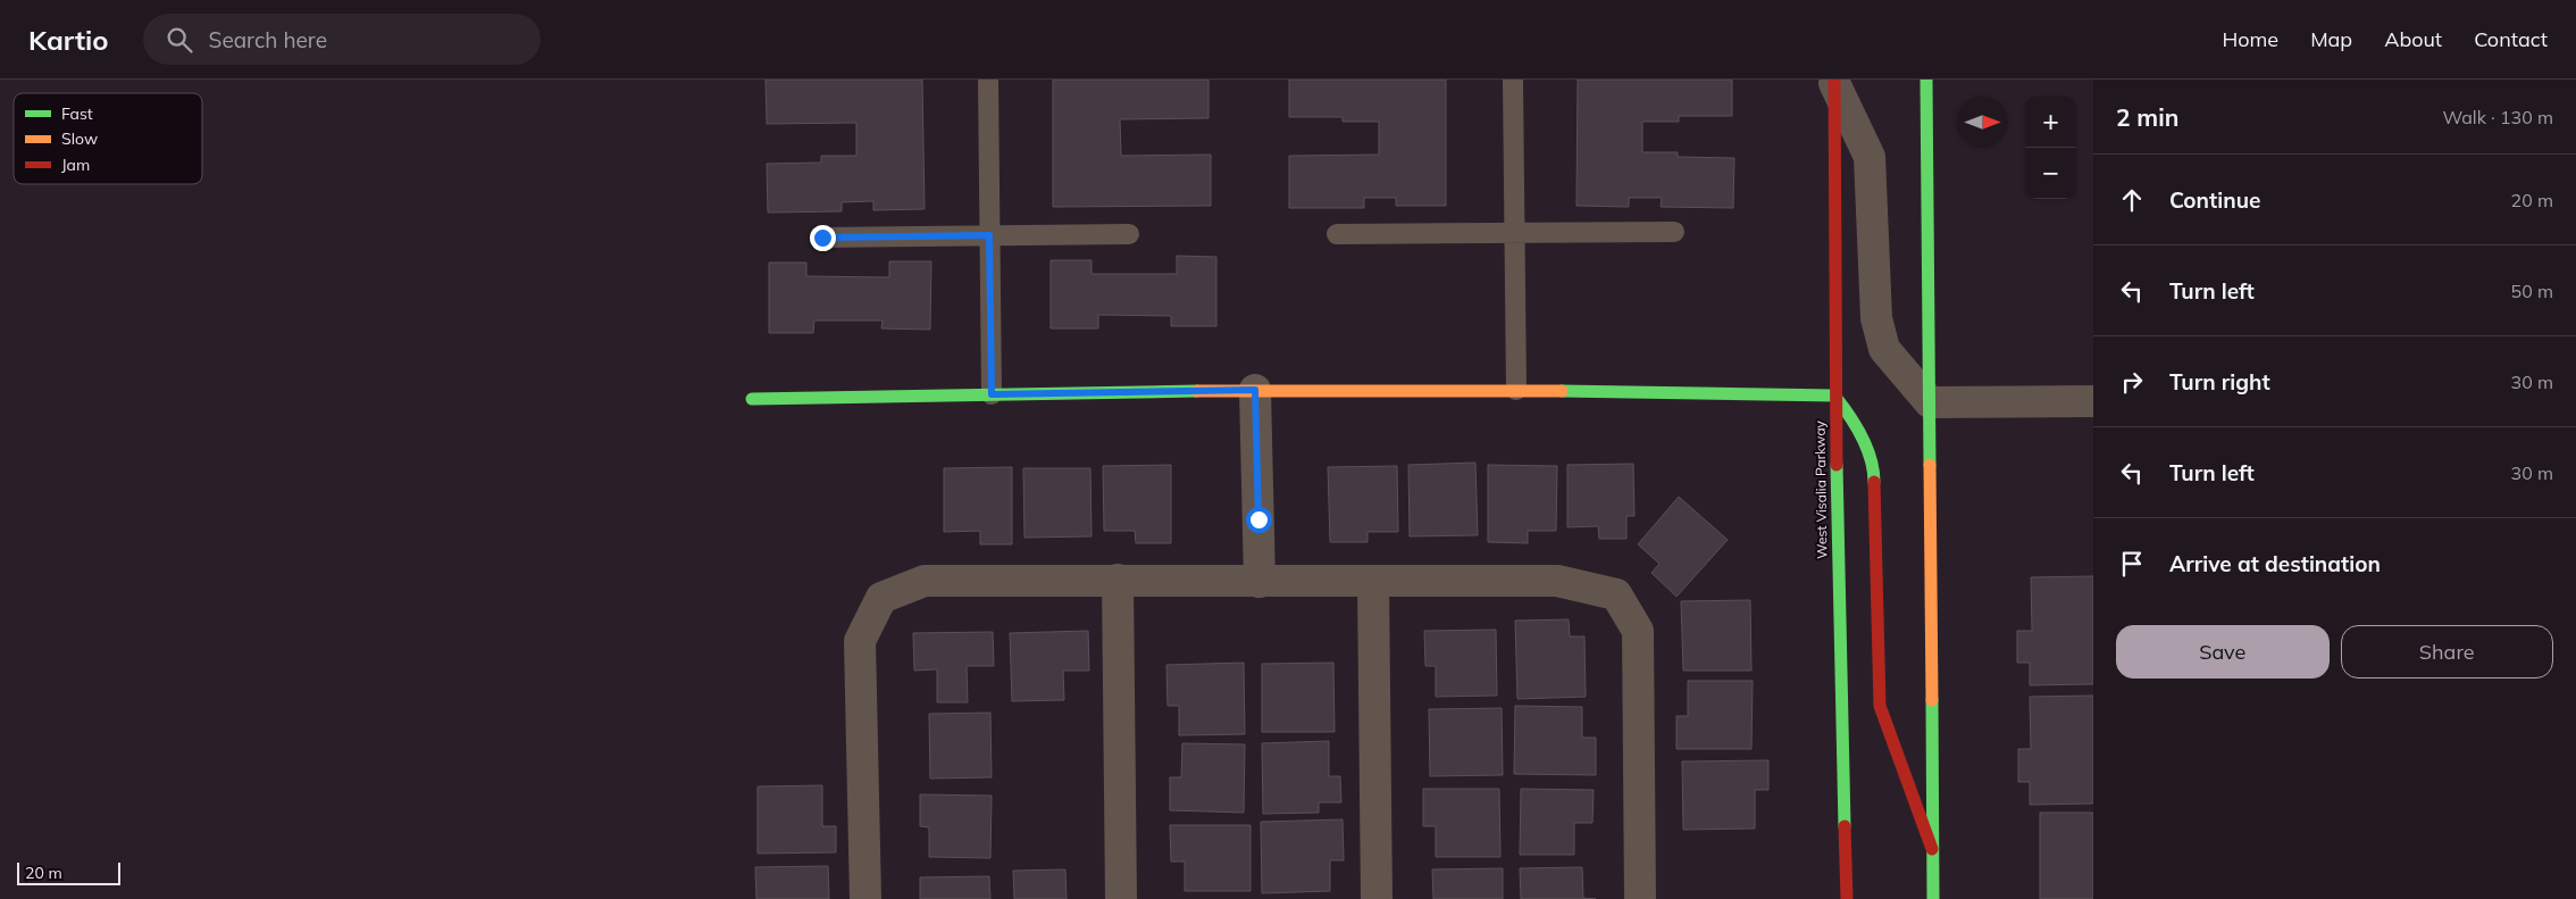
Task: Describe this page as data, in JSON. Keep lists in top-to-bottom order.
{
  "streets": {
    "street": ["West Visalia Parkway"]
  },
  "legend": ["Fast", "Slow", "Jam"],
  "scale_bar": "20 m",
  "north": "right",
  "page": {
    "header": "Kartio",
    "search": "Search here",
    "nav": [
      "Home",
      "Map",
      "About",
      "Contact"
    ],
    "heading": ["2 min", "Walk · 130 m"],
    "map_buttons": ["+", "−"],
    "list": [
      ["Continue", "20 m"],
      ["Turn left", "50 m"],
      ["Turn right", "30 m"],
      ["Turn left", "30 m"],
      "Arrive at destination"
    ],
    "buttons": ["Save", "Share"],
    "scale": "20 m"
  }
}
